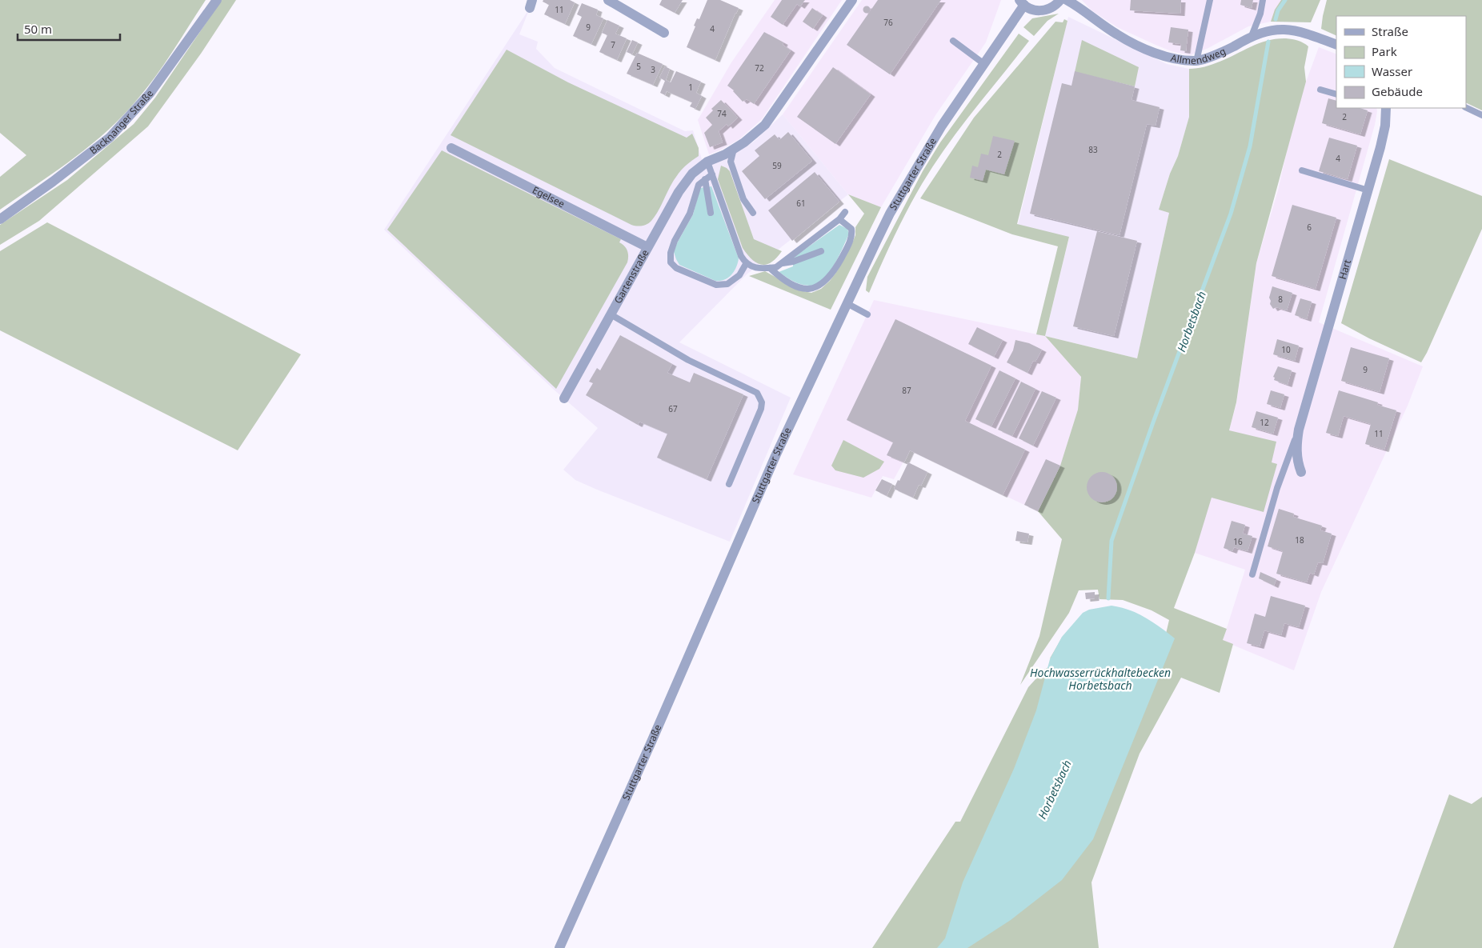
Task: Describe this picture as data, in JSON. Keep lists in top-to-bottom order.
{
  "streets": {
    "street": [
      "Allmendweg",
      "Backnanger Straße",
      "Stuttgarter Straße",
      "Egelsee",
      "Hart",
      "Gartenstraße"
    ]
  },
  "crossings": [
    ["Egelsee", "Gartenstraße"]
  ],
  "water": ["Horbetsbach", "Hochwasserrückhaltebecken Horbetsbach"],
  "house_numbers": [
    "11",
    "76",
    "9",
    "4",
    "7",
    "5",
    "72",
    "3",
    "1",
    "74",
    "2",
    "83",
    "2",
    "4",
    "59",
    "61",
    "6",
    "8",
    "10",
    "9",
    "87",
    "67",
    "12",
    "11",
    "18",
    "16"
  ],
  "legend": [
    "Straße",
    "Park",
    "Wasser",
    "Gebäude"
  ],
  "scale_bar": "50 m"
}
